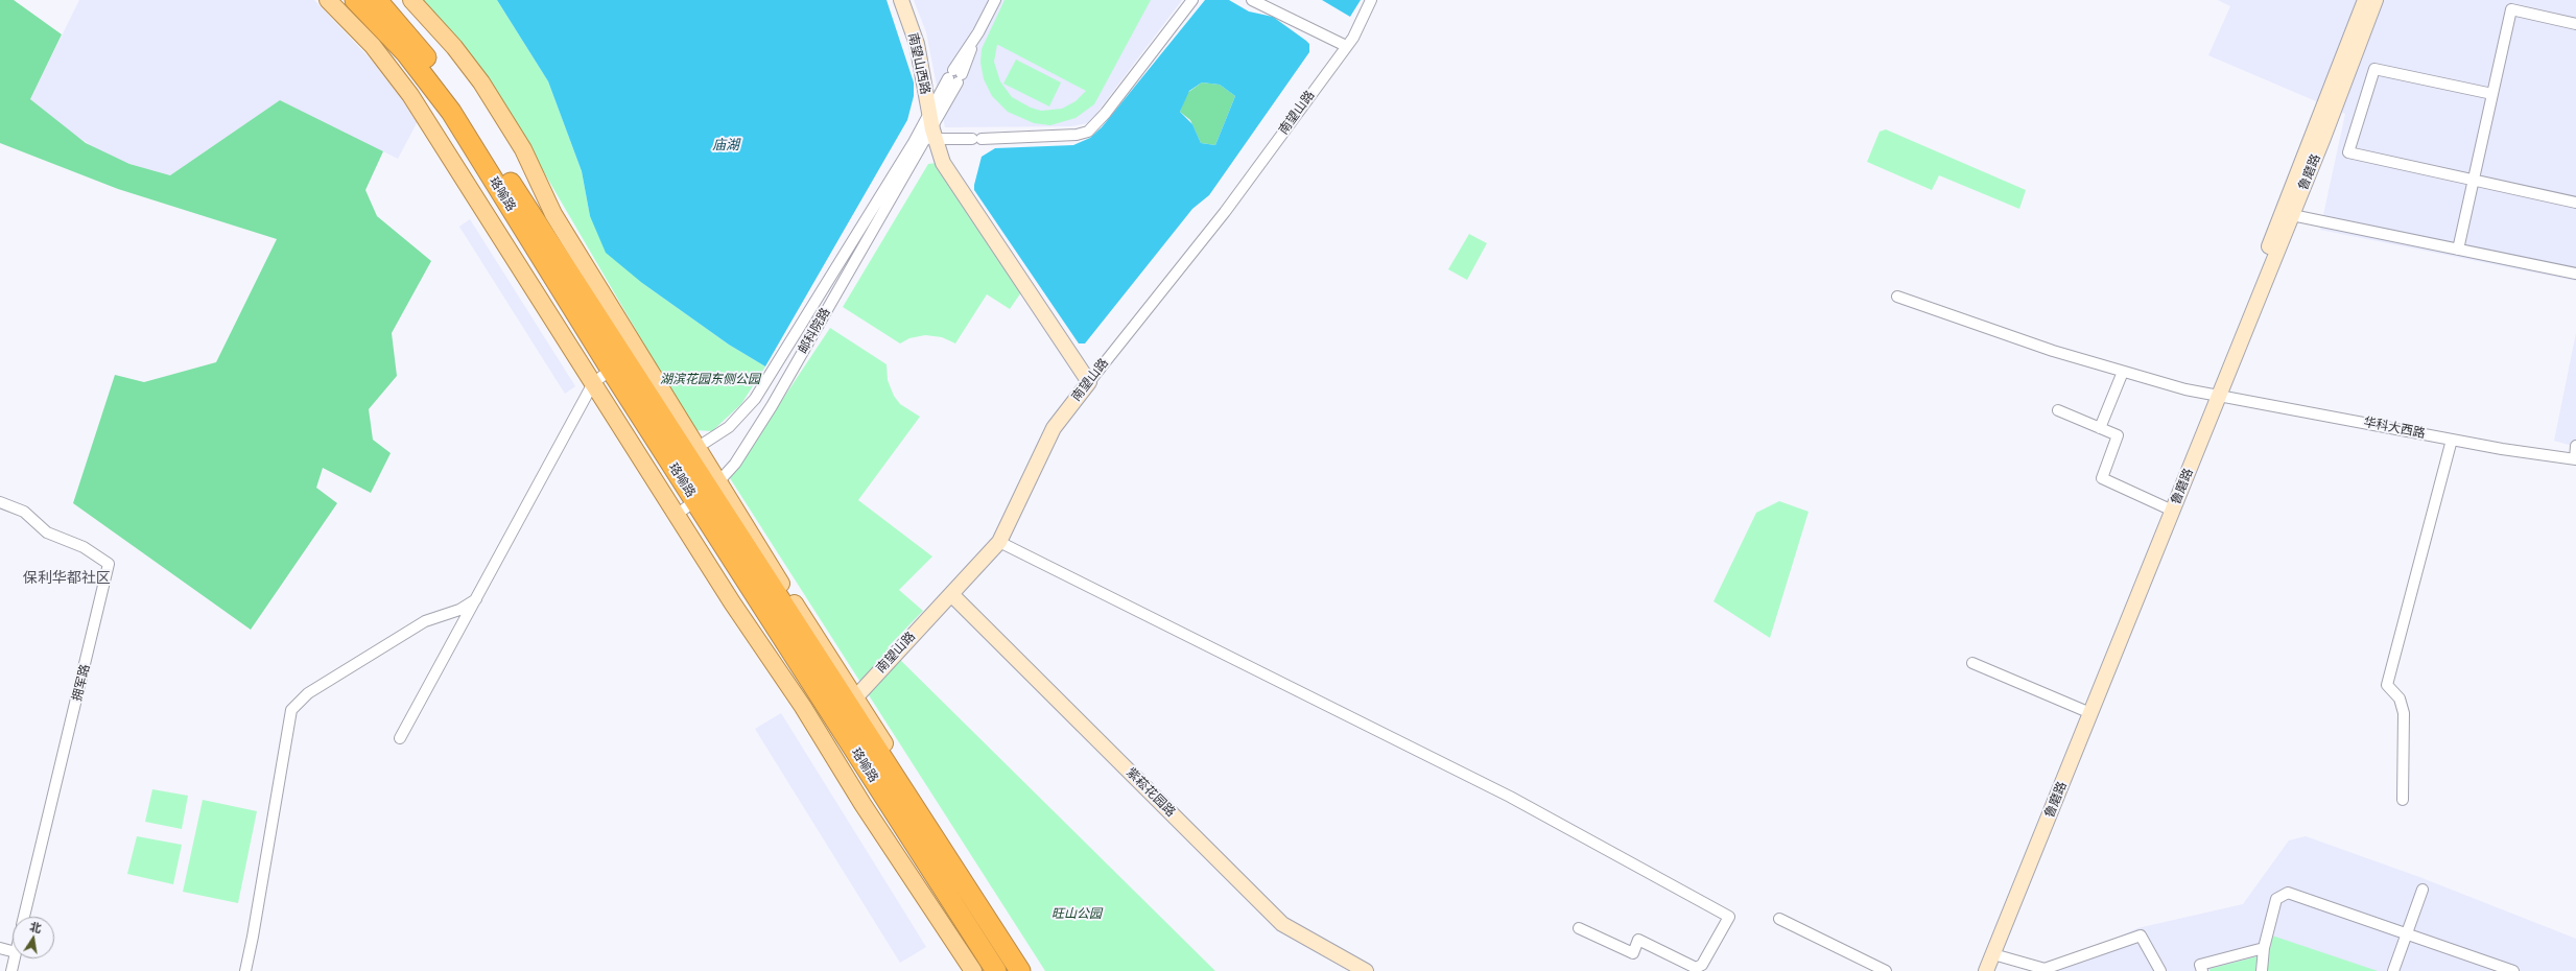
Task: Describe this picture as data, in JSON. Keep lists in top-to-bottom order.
{
  "streets": {
    "highway": ["珞喻路"],
    "main road": [
      "南望山西路",
      "南望山路",
      "鲁磨路",
      "紫菘花园路"
    ],
    "street": ["邮科院路", "华科大西路", "拥军路"]
  },
  "crossings": [
    ["南望山西路", "南望山路"],
    ["南望山西路", "邮科院路"],
    ["南望山路", "珞喻路"],
    ["南望山路", "紫菘花园路"],
    ["鲁磨路", "华科大西路"],
    ["珞喻路", "邮科院路"]
  ],
  "districts": ["保利华都社区"],
  "water": ["庙湖"],
  "parks": ["湖滨花园东侧公园", "旺山公园"],
  "north": "top"
}
